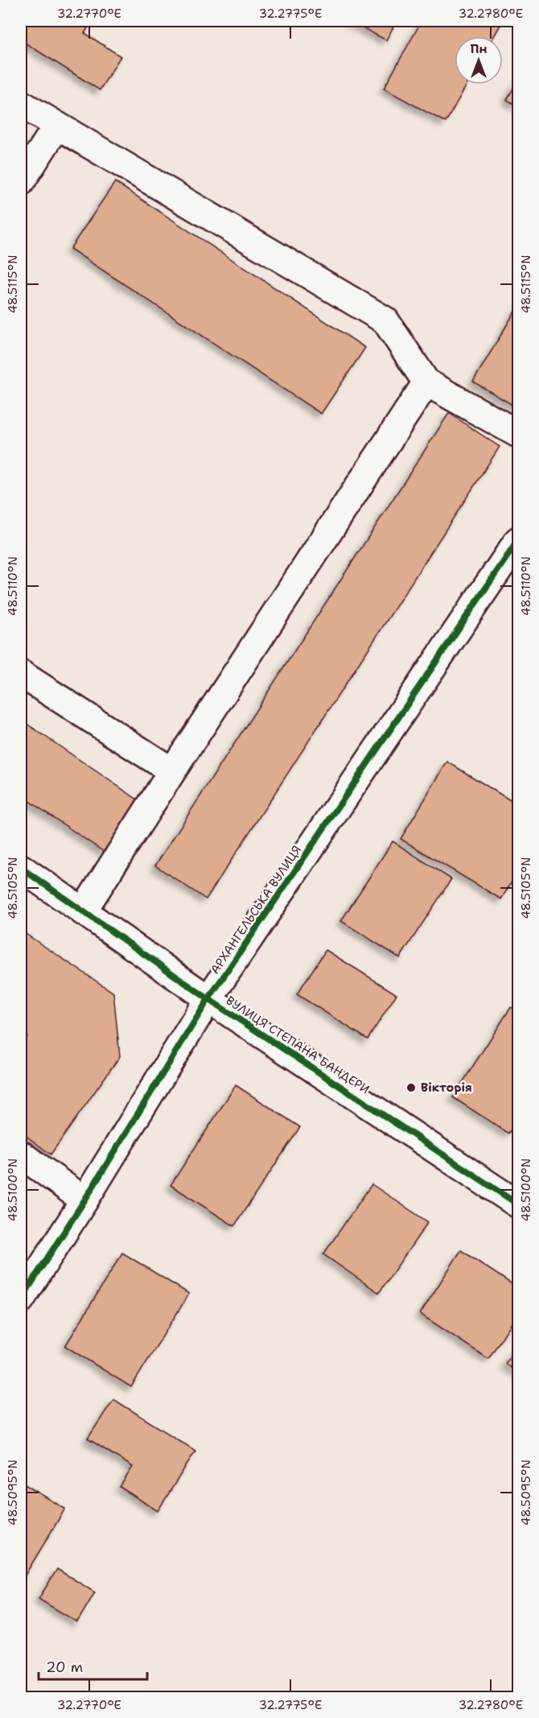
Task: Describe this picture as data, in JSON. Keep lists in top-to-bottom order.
{
  "streets": {
    "street": ["АРХАНГЕЛЬСЬКА ВУЛИЦЯ", "ВУЛИЦЯ СТЕПАНА БАНДЕРИ"]
  },
  "crossings": [
    ["АРХАНГЕЛЬСЬКА ВУЛИЦЯ", "ВУЛИЦЯ СТЕПАНА БАНДЕРИ"]
  ],
  "places": ["Вікторія"],
  "scale_bar": "20 m",
  "north": "top",
  "coordinates": [
    "32.2770°E",
    "32.2775°E",
    "32.2780°E",
    "48.5115°N",
    "48.5110°N",
    "48.5105°N",
    "48.5100°N",
    "48.5095°N"
  ]
}
